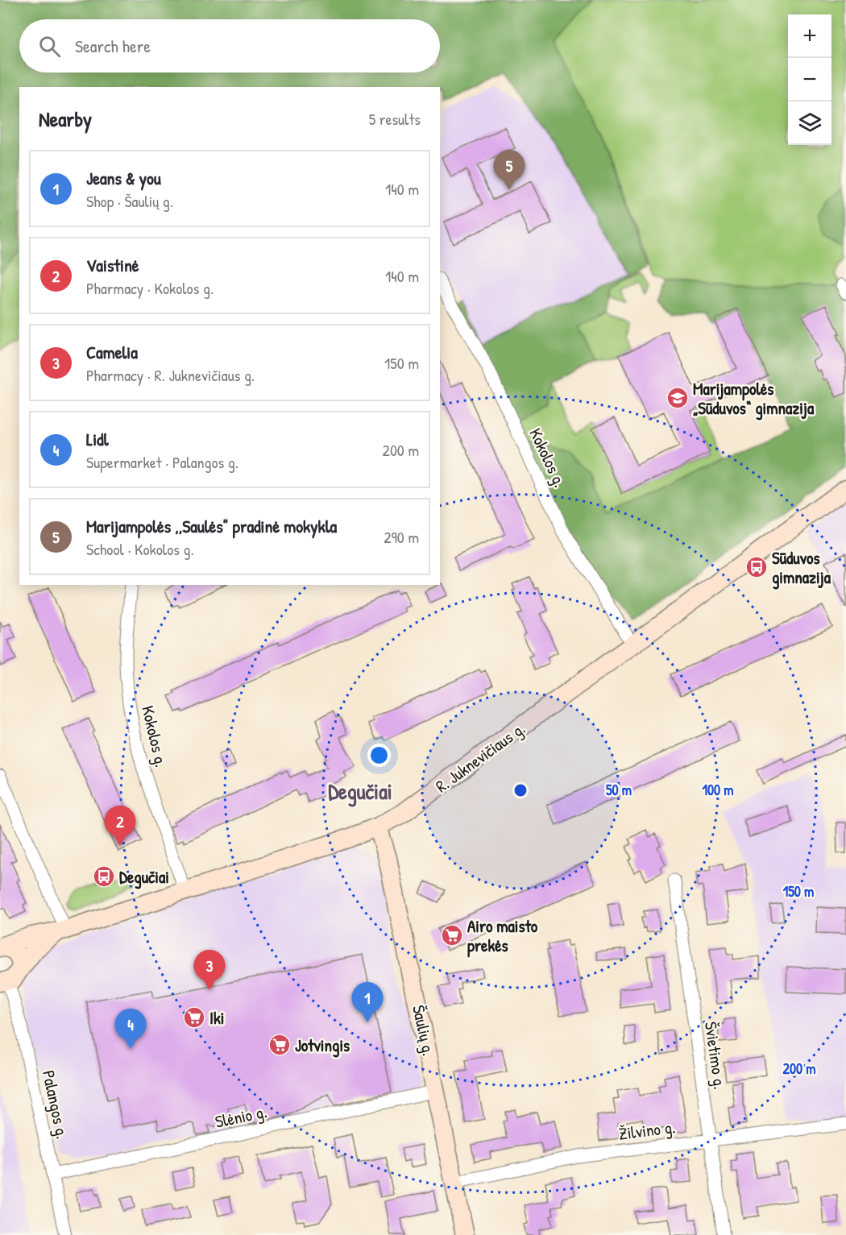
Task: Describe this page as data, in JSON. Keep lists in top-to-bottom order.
{
  "streets": {
    "street": [
      "Kokolos g.",
      "R. Juknevičiaus g.",
      "Šaulių g.",
      "Švietimo g.",
      "Palangos g.",
      "Slėnio g.",
      "Žilvino g."
    ]
  },
  "crossings": [
    ["Kokolos g.", "R. Juknevičiaus g."],
    ["R. Juknevičiaus g.", "Šaulių g."],
    ["R. Juknevičiaus g.", "Palangos g."],
    ["Šaulių g.", "Slėnio g."],
    ["Šaulių g.", "Žilvino g."],
    ["Švietimo g.", "Žilvino g."],
    ["Palangos g.", "Slėnio g."]
  ],
  "districts": ["Degučiai"],
  "places": {
    "school or university": ["Marijampolės „Sūduvos“ gimnazija"],
    "bus stop": ["Sūduvos gimnazija", "Degučiai"],
    "supermarket": ["Airo maisto prekės", "Iki", "Jotvingis"]
  },
  "page": {
    "map_buttons": ["+", "−"],
    "search": "Search here",
    "heading": ["Nearby", "5 results"],
    "pins": [
      "5",
      "2",
      "3",
      "1",
      "4"
    ],
    "list": [
      {
        "mark": "1",
        "name": "Jeans & you",
        "note": "Shop · Šaulių g.",
        "value": "140 m"
      },
      {
        "mark": "2",
        "name": "Vaistinė",
        "note": "Pharmacy · Kokolos g.",
        "value": "140 m"
      },
      {
        "mark": "3",
        "name": "Camelia",
        "note": "Pharmacy · R. Juknevičiaus g.",
        "value": "150 m"
      },
      {
        "mark": "4",
        "name": "Lidl",
        "note": "Supermarket · Palangos g.",
        "value": "200 m"
      },
      {
        "mark": "5",
        "name": "Marijampolės ,,Saulės\" pradinė mokykla",
        "note": "School · Kokolos g.",
        "value": "290 m"
      }
    ]
  },
  "rings": [
    "50 m",
    "100 m",
    "150 m",
    "200 m"
  ]
}
